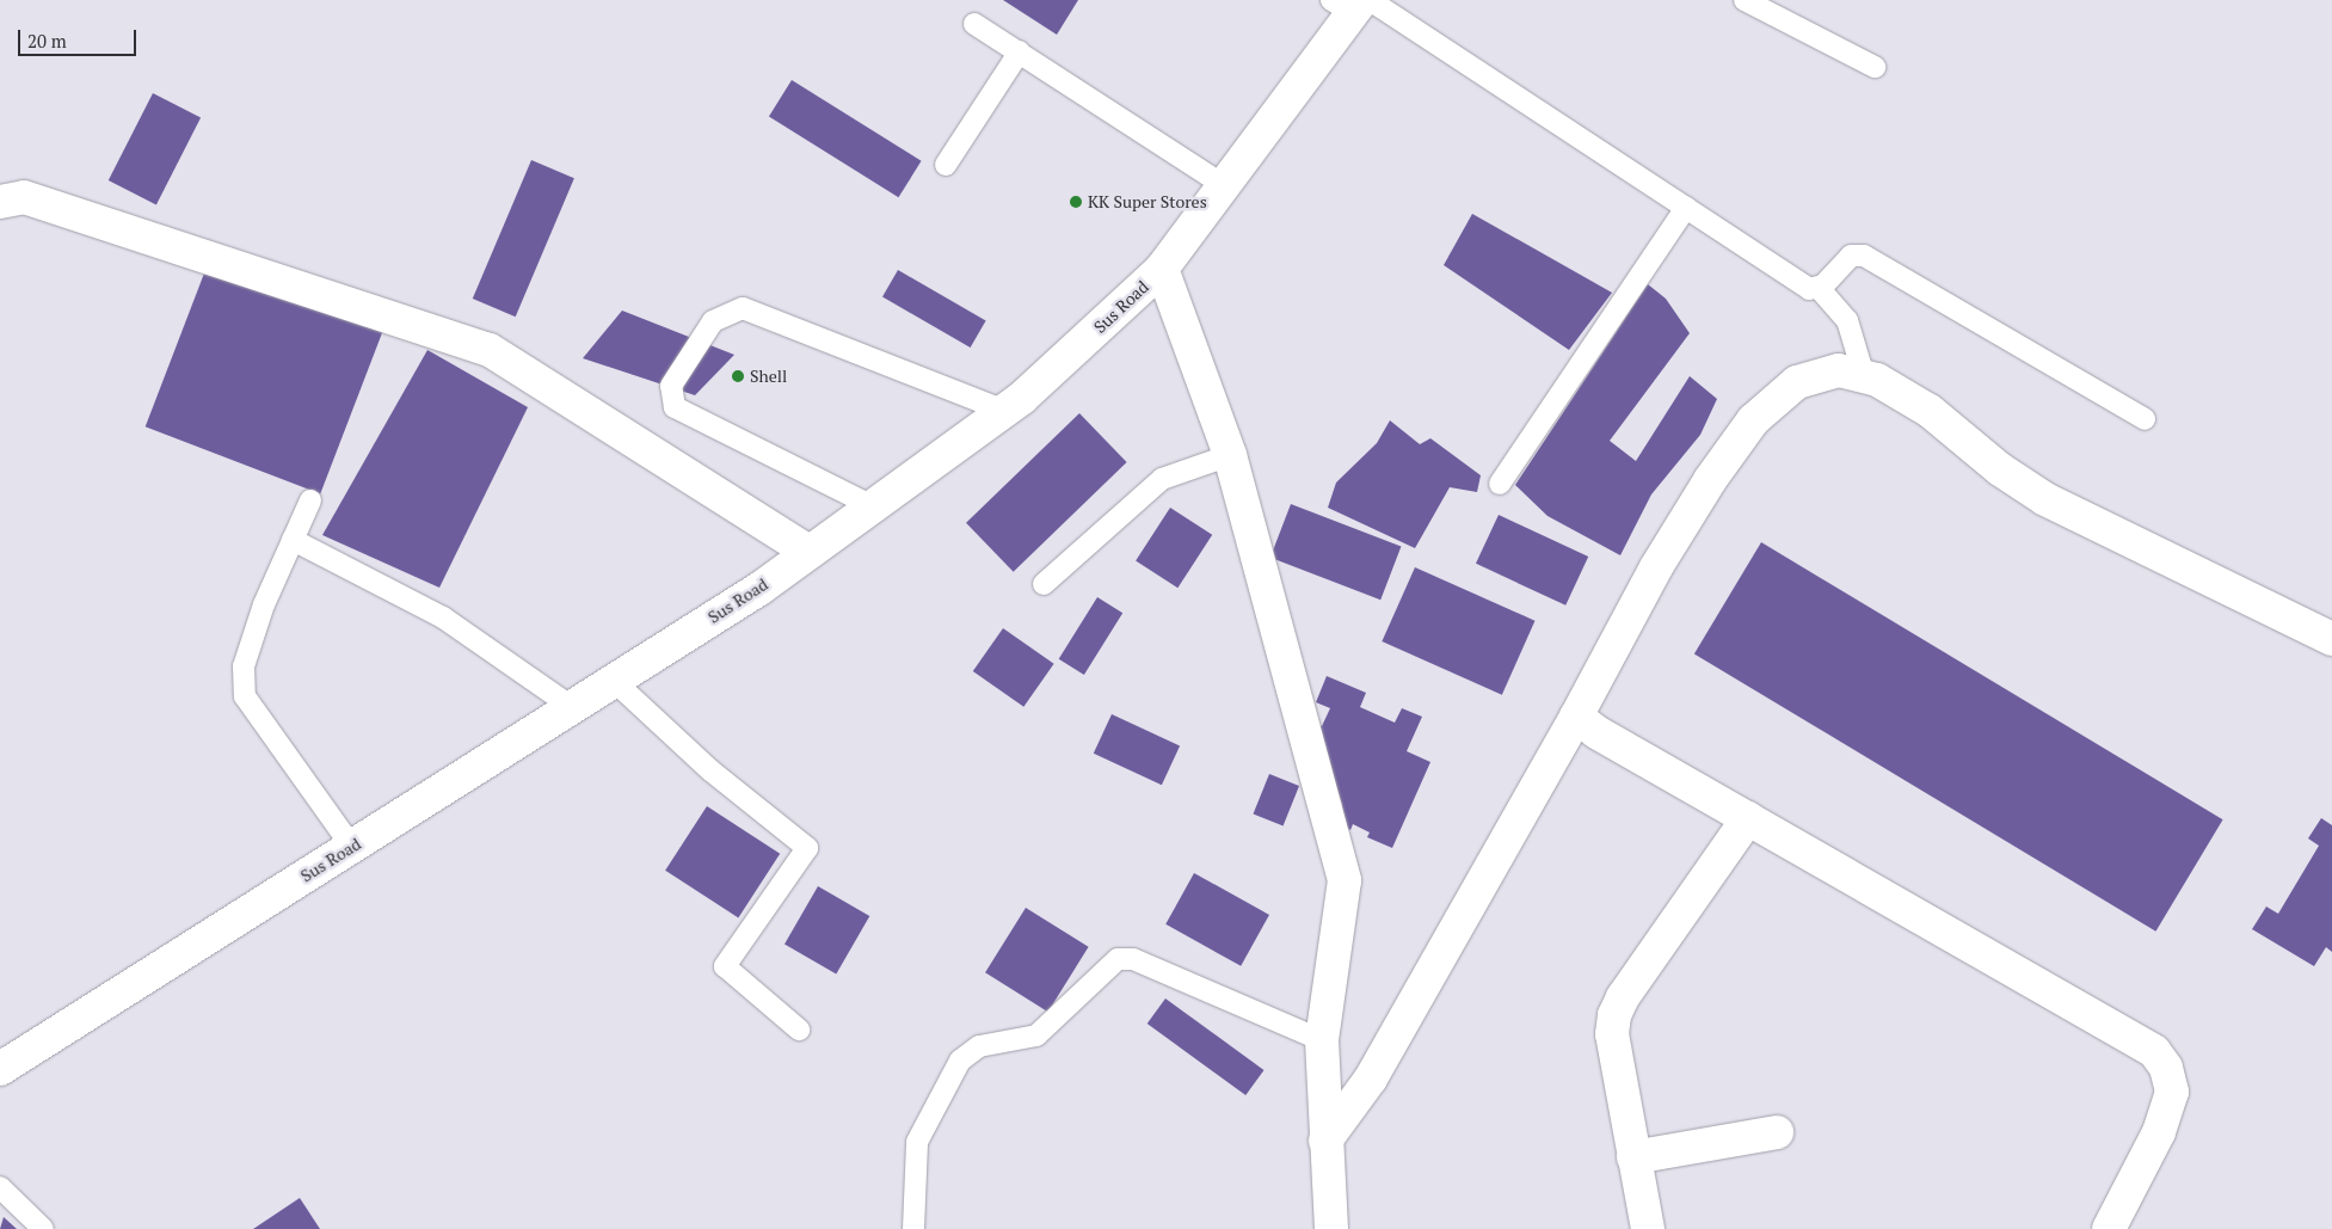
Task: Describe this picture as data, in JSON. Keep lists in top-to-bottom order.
{
  "streets": {
    "street": ["Sus Road"]
  },
  "places": ["KK Super Stores", "Shell"],
  "scale_bar": "20 m"
}
